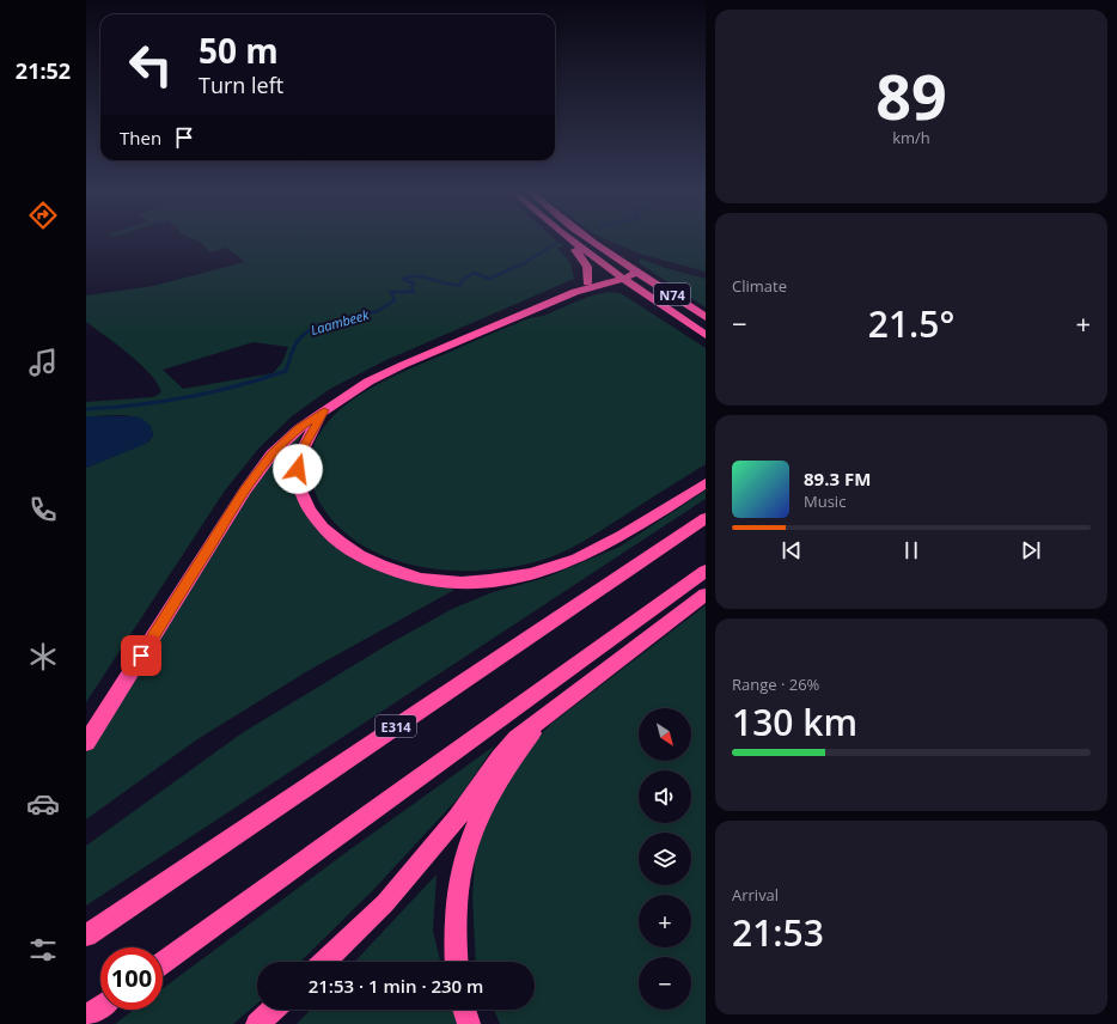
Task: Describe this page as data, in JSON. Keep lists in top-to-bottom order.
{
  "streets": {
    "highway": ["N74", "E314"]
  },
  "water": ["Laambeek"],
  "north": "bottom right",
  "page": {
    "tabs": "21:52",
    "tile": [
      ["89", "km/h"],
      "Climate",
      ["Range · 26%", "130 km"],
      ["Arrival", "21:53"]
    ],
    "turn": ["50 m", "Turn left"],
    "then": "Then",
    "heat": ["−", "21.5°", "+"],
    "song": ["89.3 FM", "Music"],
    "map_buttons": ["+", "−"],
    "limit": "100",
    "trip": "21:53 · 1 min · 230 m"
  }
}
